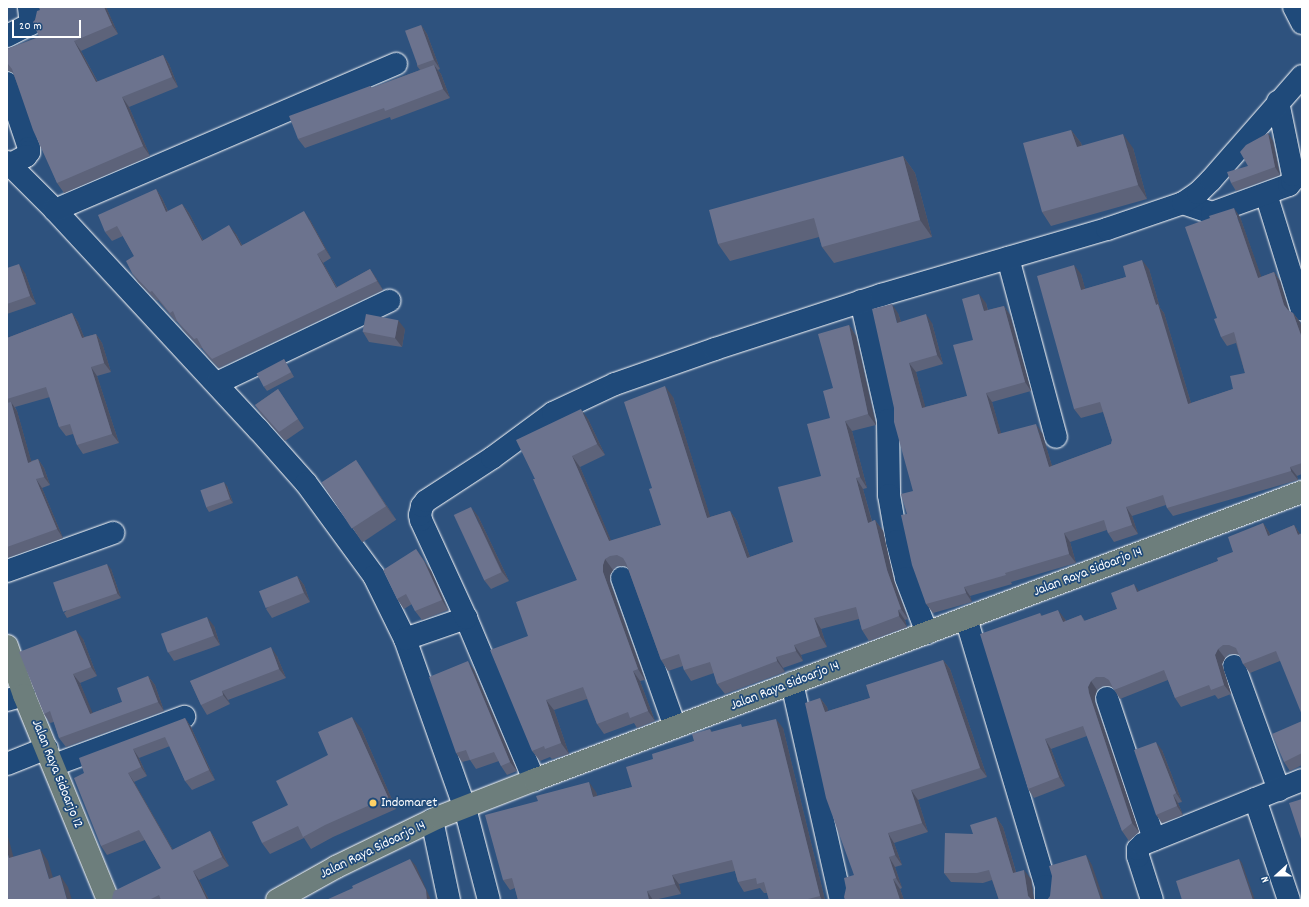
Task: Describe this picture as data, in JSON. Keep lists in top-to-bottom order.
{
  "streets": {
    "main road": ["Jalan Raya Sidoarjo 14", "Jalan Raya Sidoarjo 12"]
  },
  "places": ["Indomaret"],
  "scale_bar": "20 m",
  "north": "left"
}
